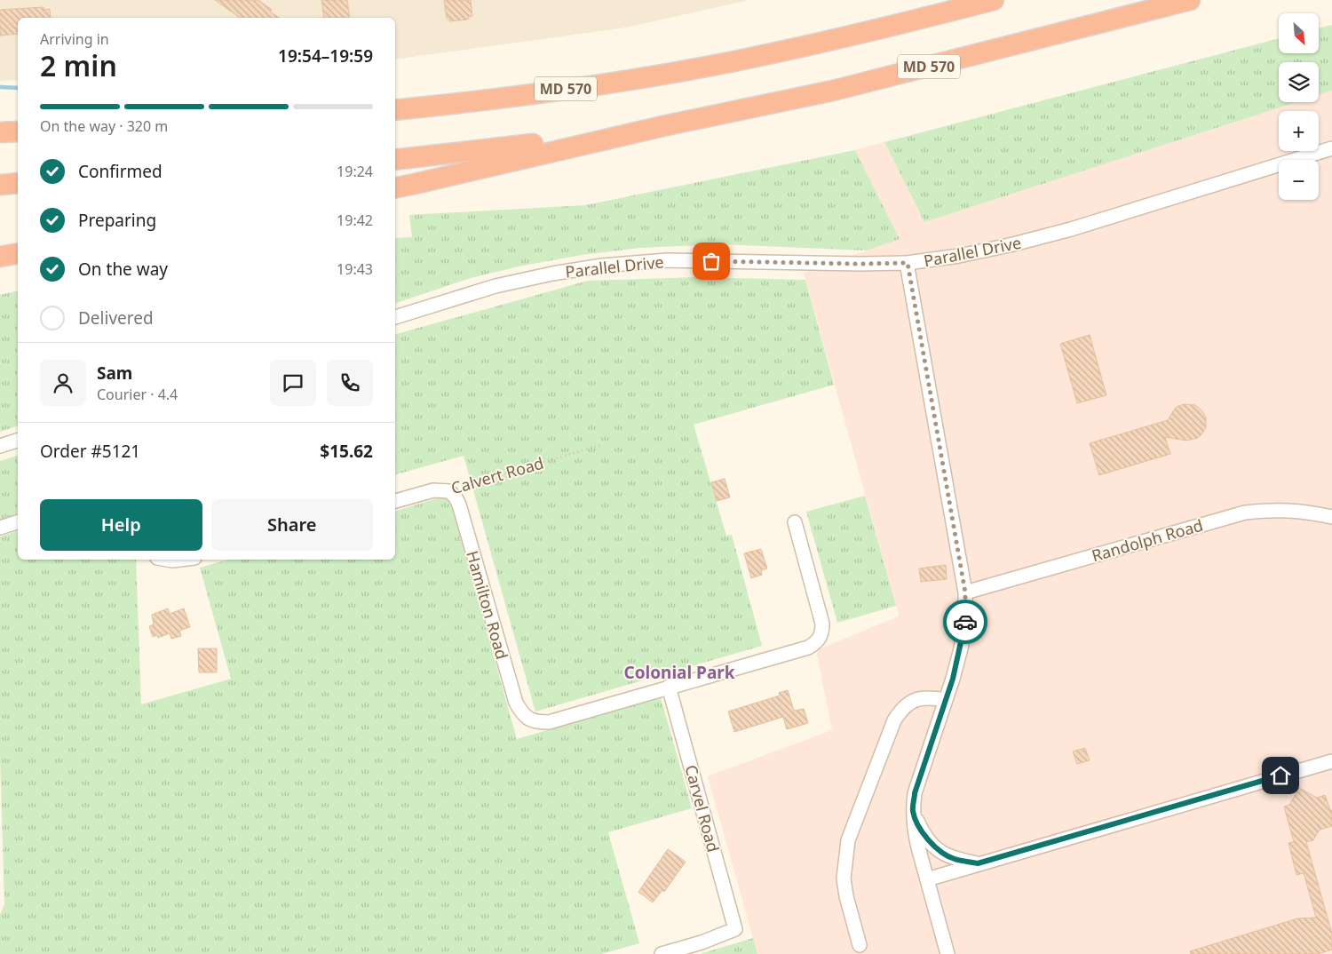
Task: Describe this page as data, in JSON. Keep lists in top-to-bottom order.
{
  "streets": {
    "highway": ["MD 570"],
    "street": [
      "Parallel Drive",
      "Calvert Road",
      "Randolph Road",
      "Hamilton Road",
      "Carvel Road"
    ]
  },
  "crossings": [
    ["Calvert Road", "Hamilton Road"],
    ["Hamilton Road", "Carvel Road"]
  ],
  "districts": ["Colonial Park"],
  "north": "bottom right",
  "page": {
    "map_buttons": ["+", "−"],
    "heading": ["2 min", "Arriving in", "19:54–19:59"],
    "panel": [
      "Sam",
      "Courier · 4.4",
      "Order #5121",
      "$15.62"
    ],
    "bar": "On the way · 320 m",
    "list": [
      ["Confirmed", "19:24"],
      ["Preparing", "19:42"],
      ["On the way", "19:43"],
      "Delivered"
    ],
    "buttons": ["Help", "Share"]
  }
}
